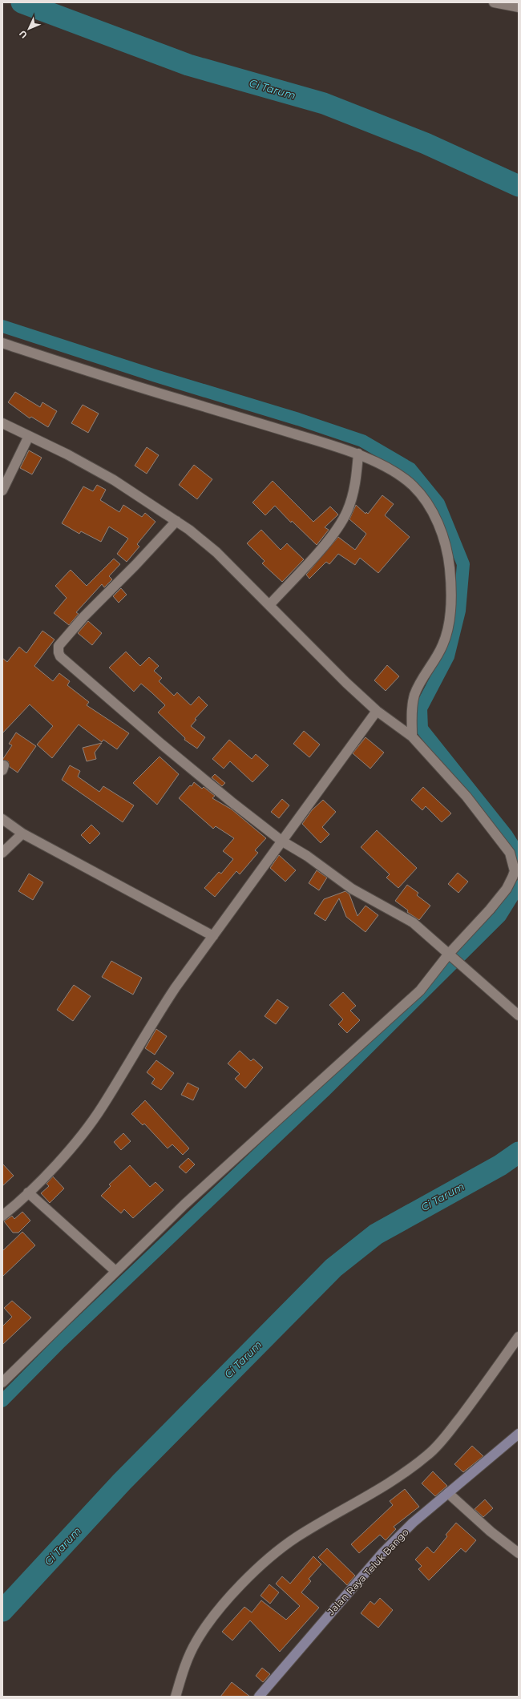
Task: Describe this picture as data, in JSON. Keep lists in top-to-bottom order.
{
  "streets": {
    "main road": ["Jalan Raya Teluk Bango"]
  },
  "water": ["Ci Tarum"],
  "north": "bottom left"
}
